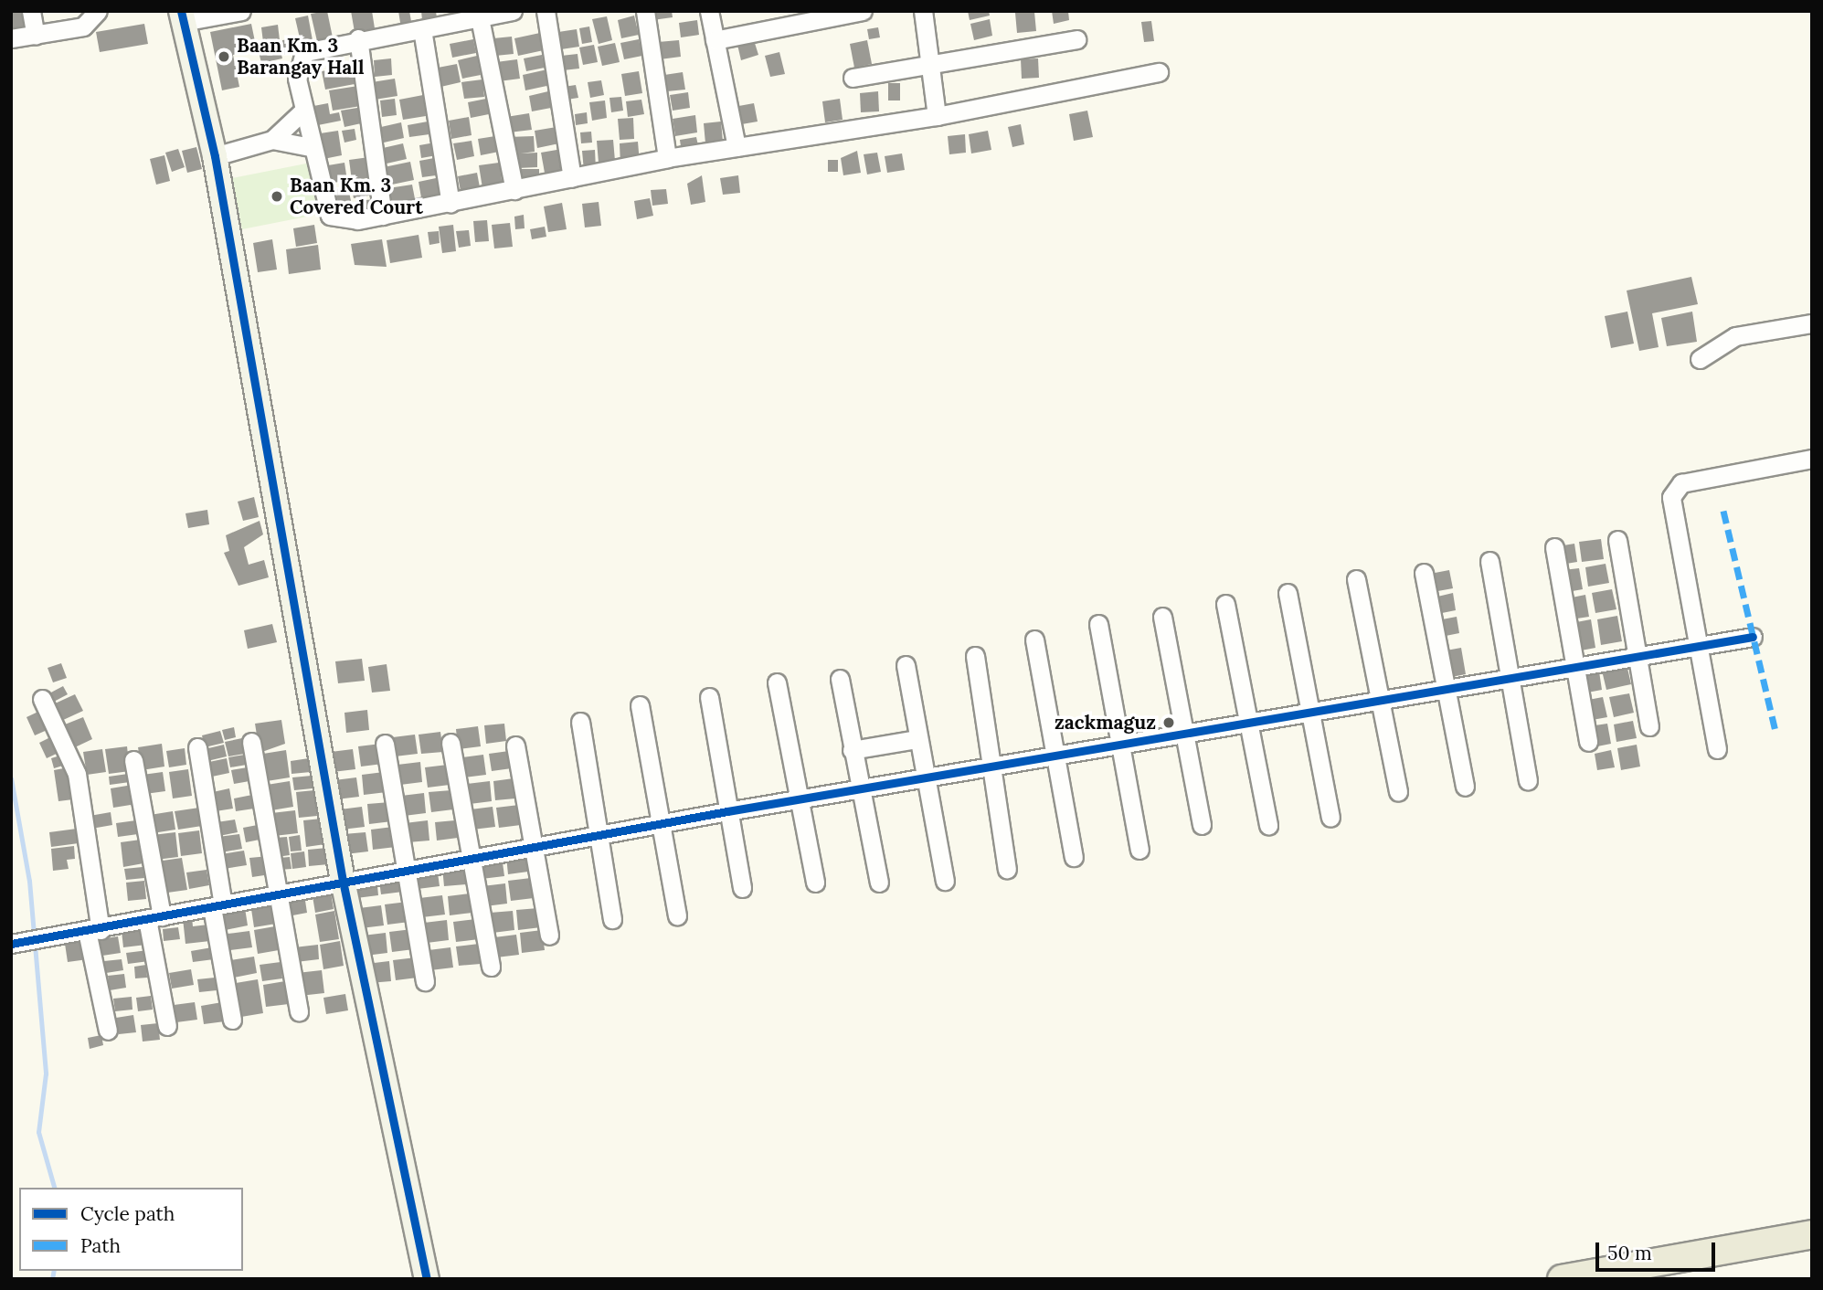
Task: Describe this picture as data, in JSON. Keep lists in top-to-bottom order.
{
  "places": ["Baan Km. 3 Barangay Hall", "Baan Km. 3 Covered Court", "zackmaguz"],
  "legend": ["Cycle path", "Path"],
  "scale_bar": "50 m"
}
